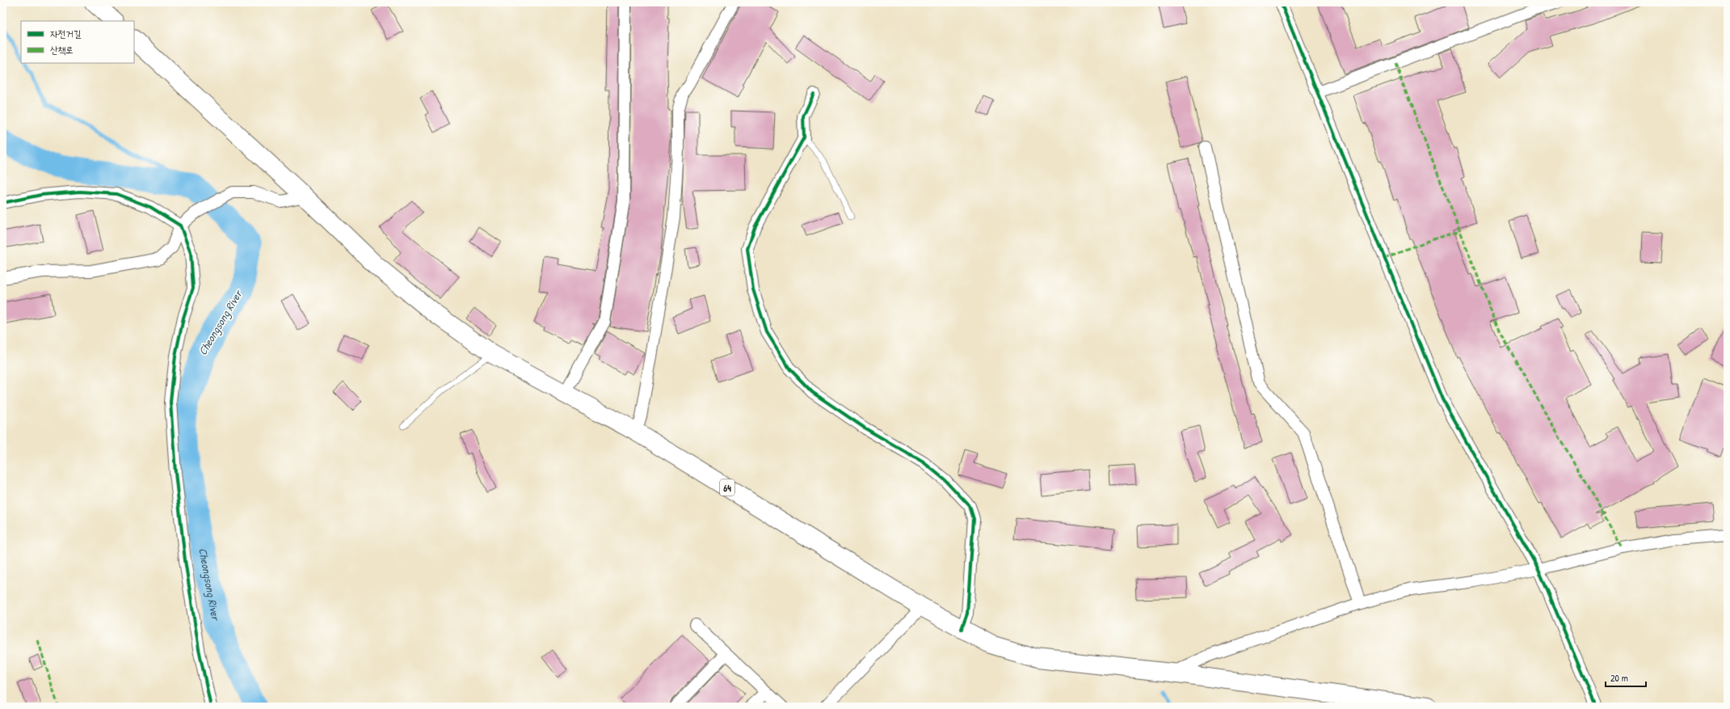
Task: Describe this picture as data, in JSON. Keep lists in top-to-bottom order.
{
  "streets": {
    "main road": ["64"]
  },
  "water": ["Cheongsong River"],
  "legend": ["자전거길", "산책로"],
  "scale_bar": "20 m"
}
